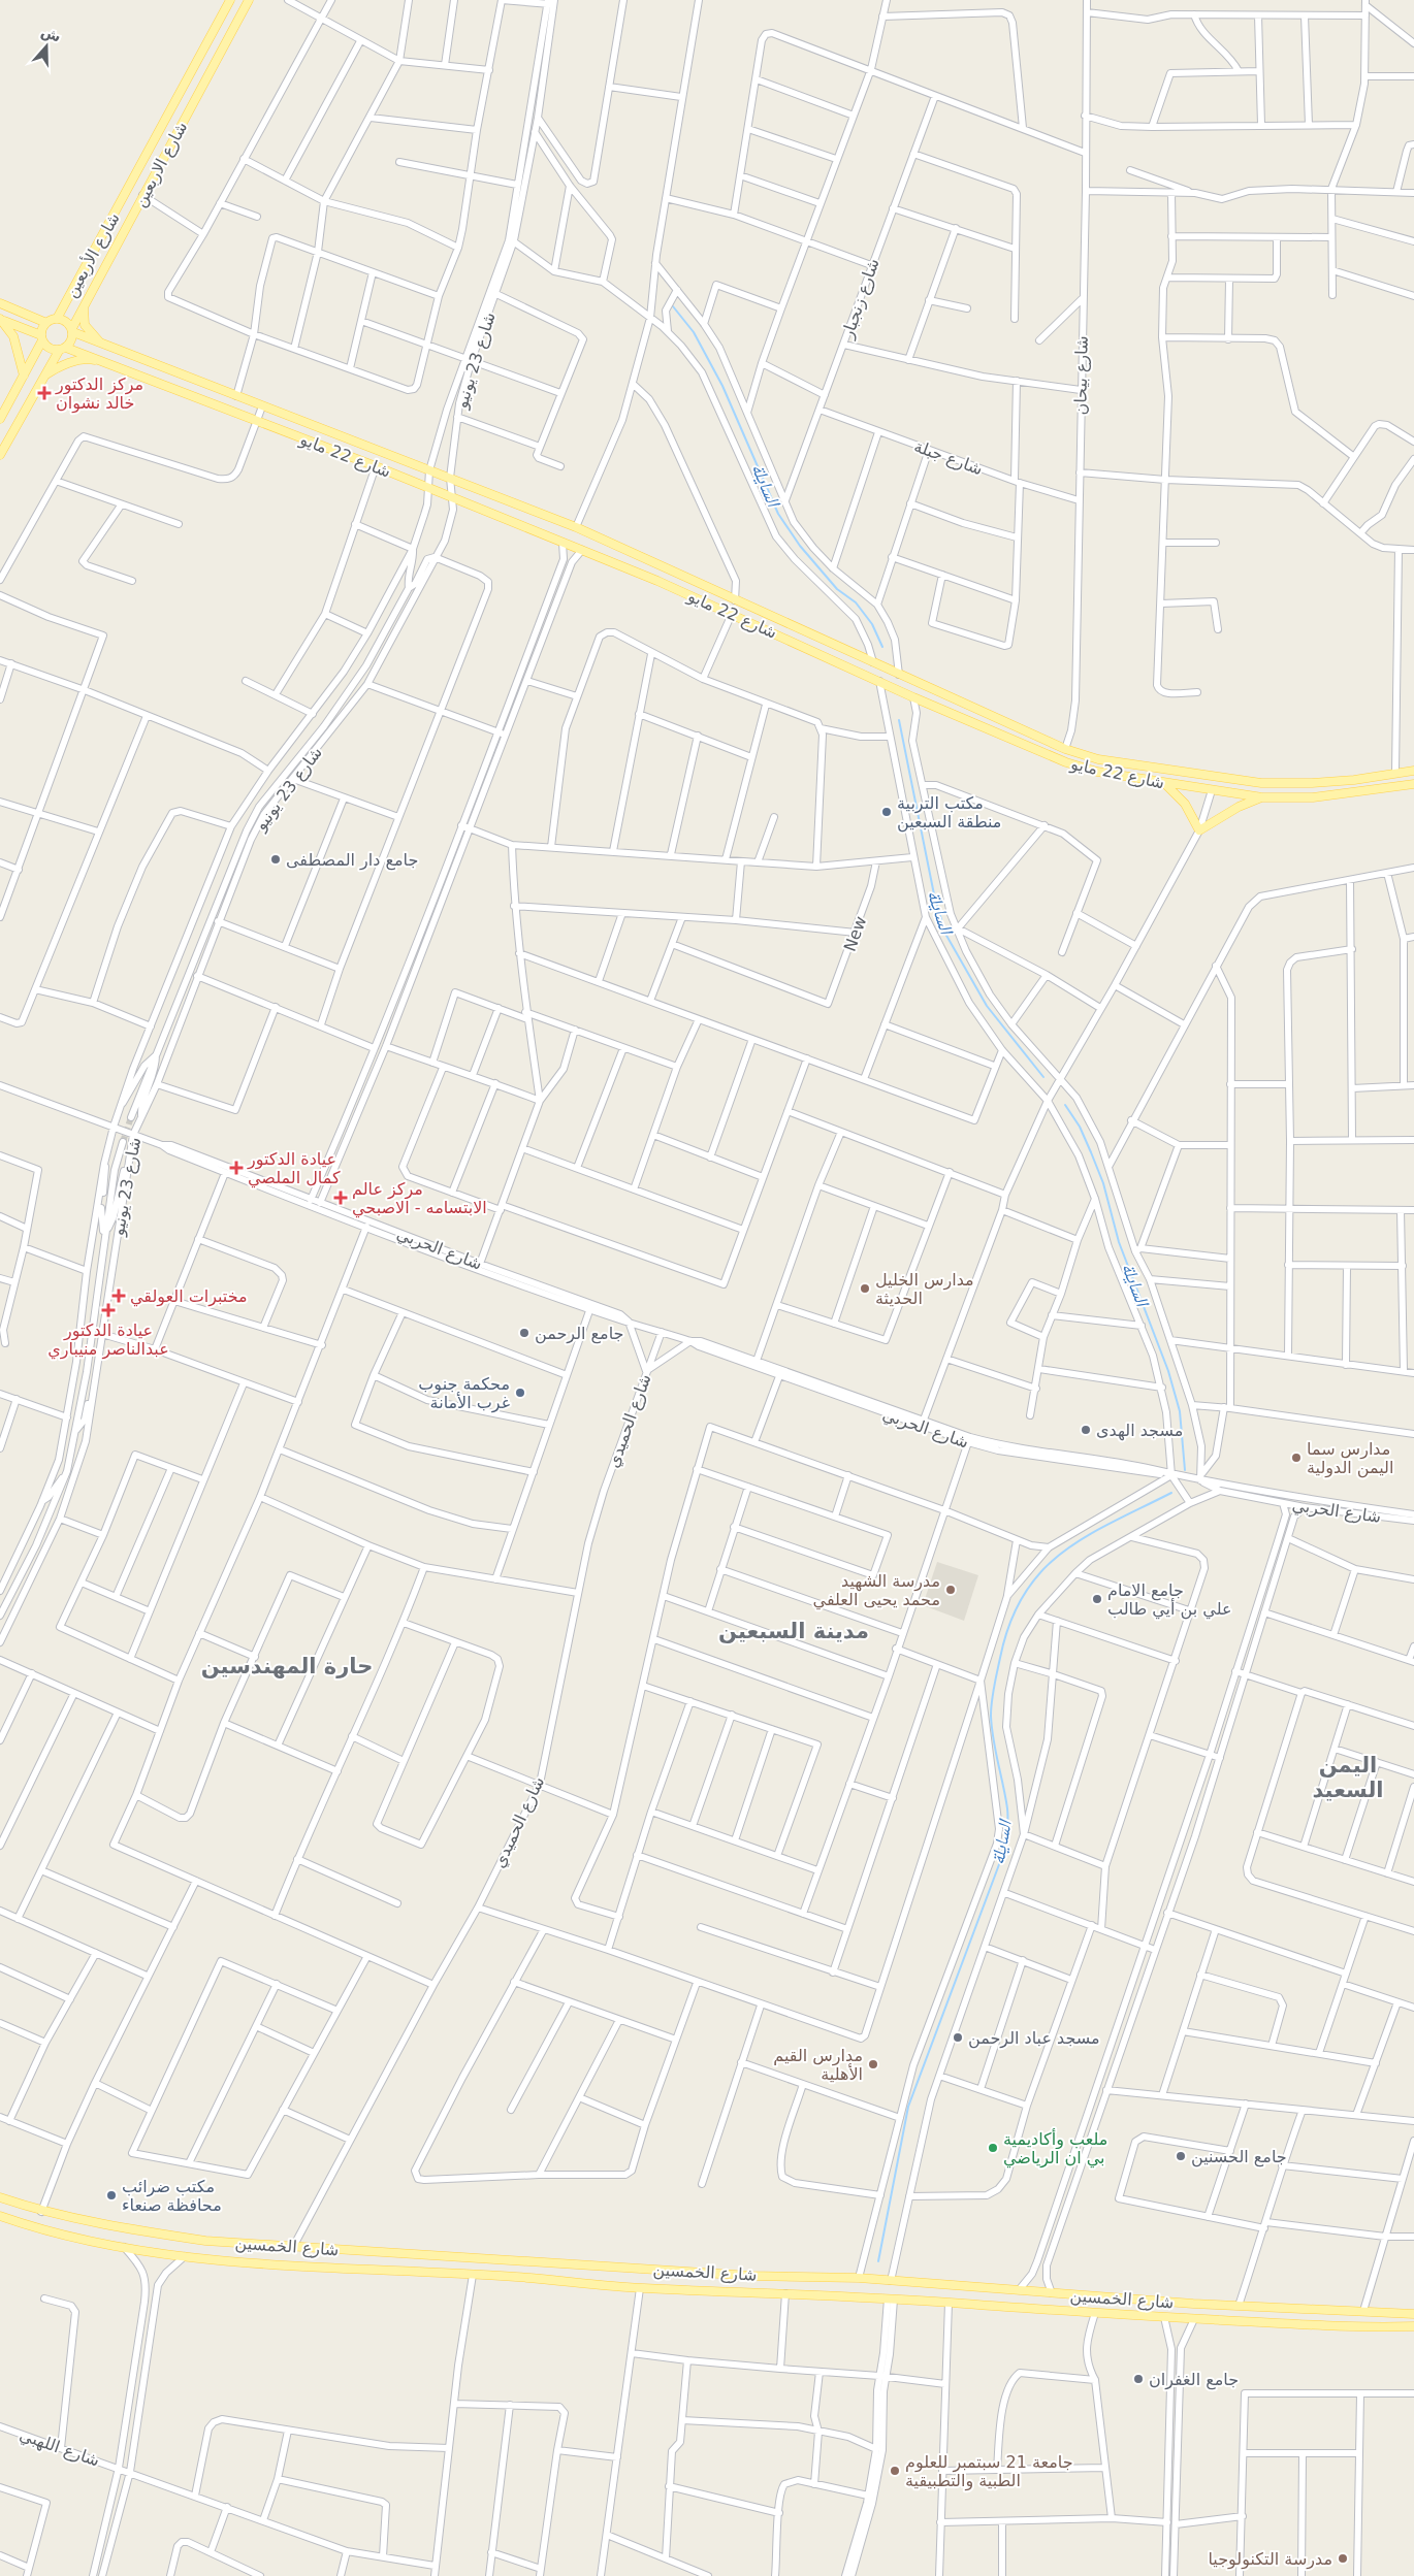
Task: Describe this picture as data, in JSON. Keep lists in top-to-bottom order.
{
  "streets": {
    "main road": [
      "شارع الاربعين",
      "شارع الأربعين",
      "شارع 22 مايو",
      "شارع الخمسين"
    ],
    "street": [
      "شارع زنجبار",
      "شارع 23 يونيو",
      "شارع بيحان",
      "شارع جبلة",
      "New",
      "شارع الحربي",
      "شارع الحميدي",
      "شارع اللهبي"
    ]
  },
  "crossings": [
    ["شارع الاربعين", "شارع الأربعين"],
    ["شارع الاربعين", "شارع 22 مايو"],
    ["شارع الأربعين", "شارع 22 مايو"],
    ["شارع زنجبار", "شارع جبلة"],
    ["شارع 23 يونيو", "شارع 22 مايو"],
    ["شارع 23 يونيو", "شارع الحربي"],
    ["شارع بيحان", "شارع 22 مايو"],
    ["شارع بيحان", "شارع جبلة"],
    ["شارع الحربي", "شارع الحميدي"],
    ["شارع الحميدي", "شارع الخمسين"]
  ],
  "districts": ["مدينة السبعين", "حارة المهندسين", "اليمن السعيد"],
  "water": ["السايلة"],
  "places": {
    "health": [
      "مركز الدكتور خالد نشوان",
      "عيادة الدكتور كمال الملصي",
      "مركز عالم الابتسامه - الاصبحي",
      "مختبرات العولقي",
      "عيادة الدكتور عبدالناصر منيباري"
    ],
    "other": [
      "مكتب التربية منطقة السبعين",
      "جامع دار المصطفى",
      "مدارس الخليل الحديثة",
      "جامع الرحمن",
      "محكمة جنوب غرب الأمانة",
      "مسجد الهدى",
      "مدارس سما اليمن الدولية",
      "مدرسة الشهيد محمد يحيى العلفي",
      "جامع الامام علي بن أيي طالب",
      "مسجد عباد الرحمن",
      "مدارس القيم الأهلية",
      "ملعب وأكاديمية بي ان الرياضي",
      "جامع الحسنين",
      "مكتب ضرائب محافظة صنعاء",
      "جامع الغفران",
      "جامعة 21 سبتمبر للعلوم الطبية والتطبيقية",
      "مدرسة التكنولوجيا"
    ]
  },
  "north": "top"
}
